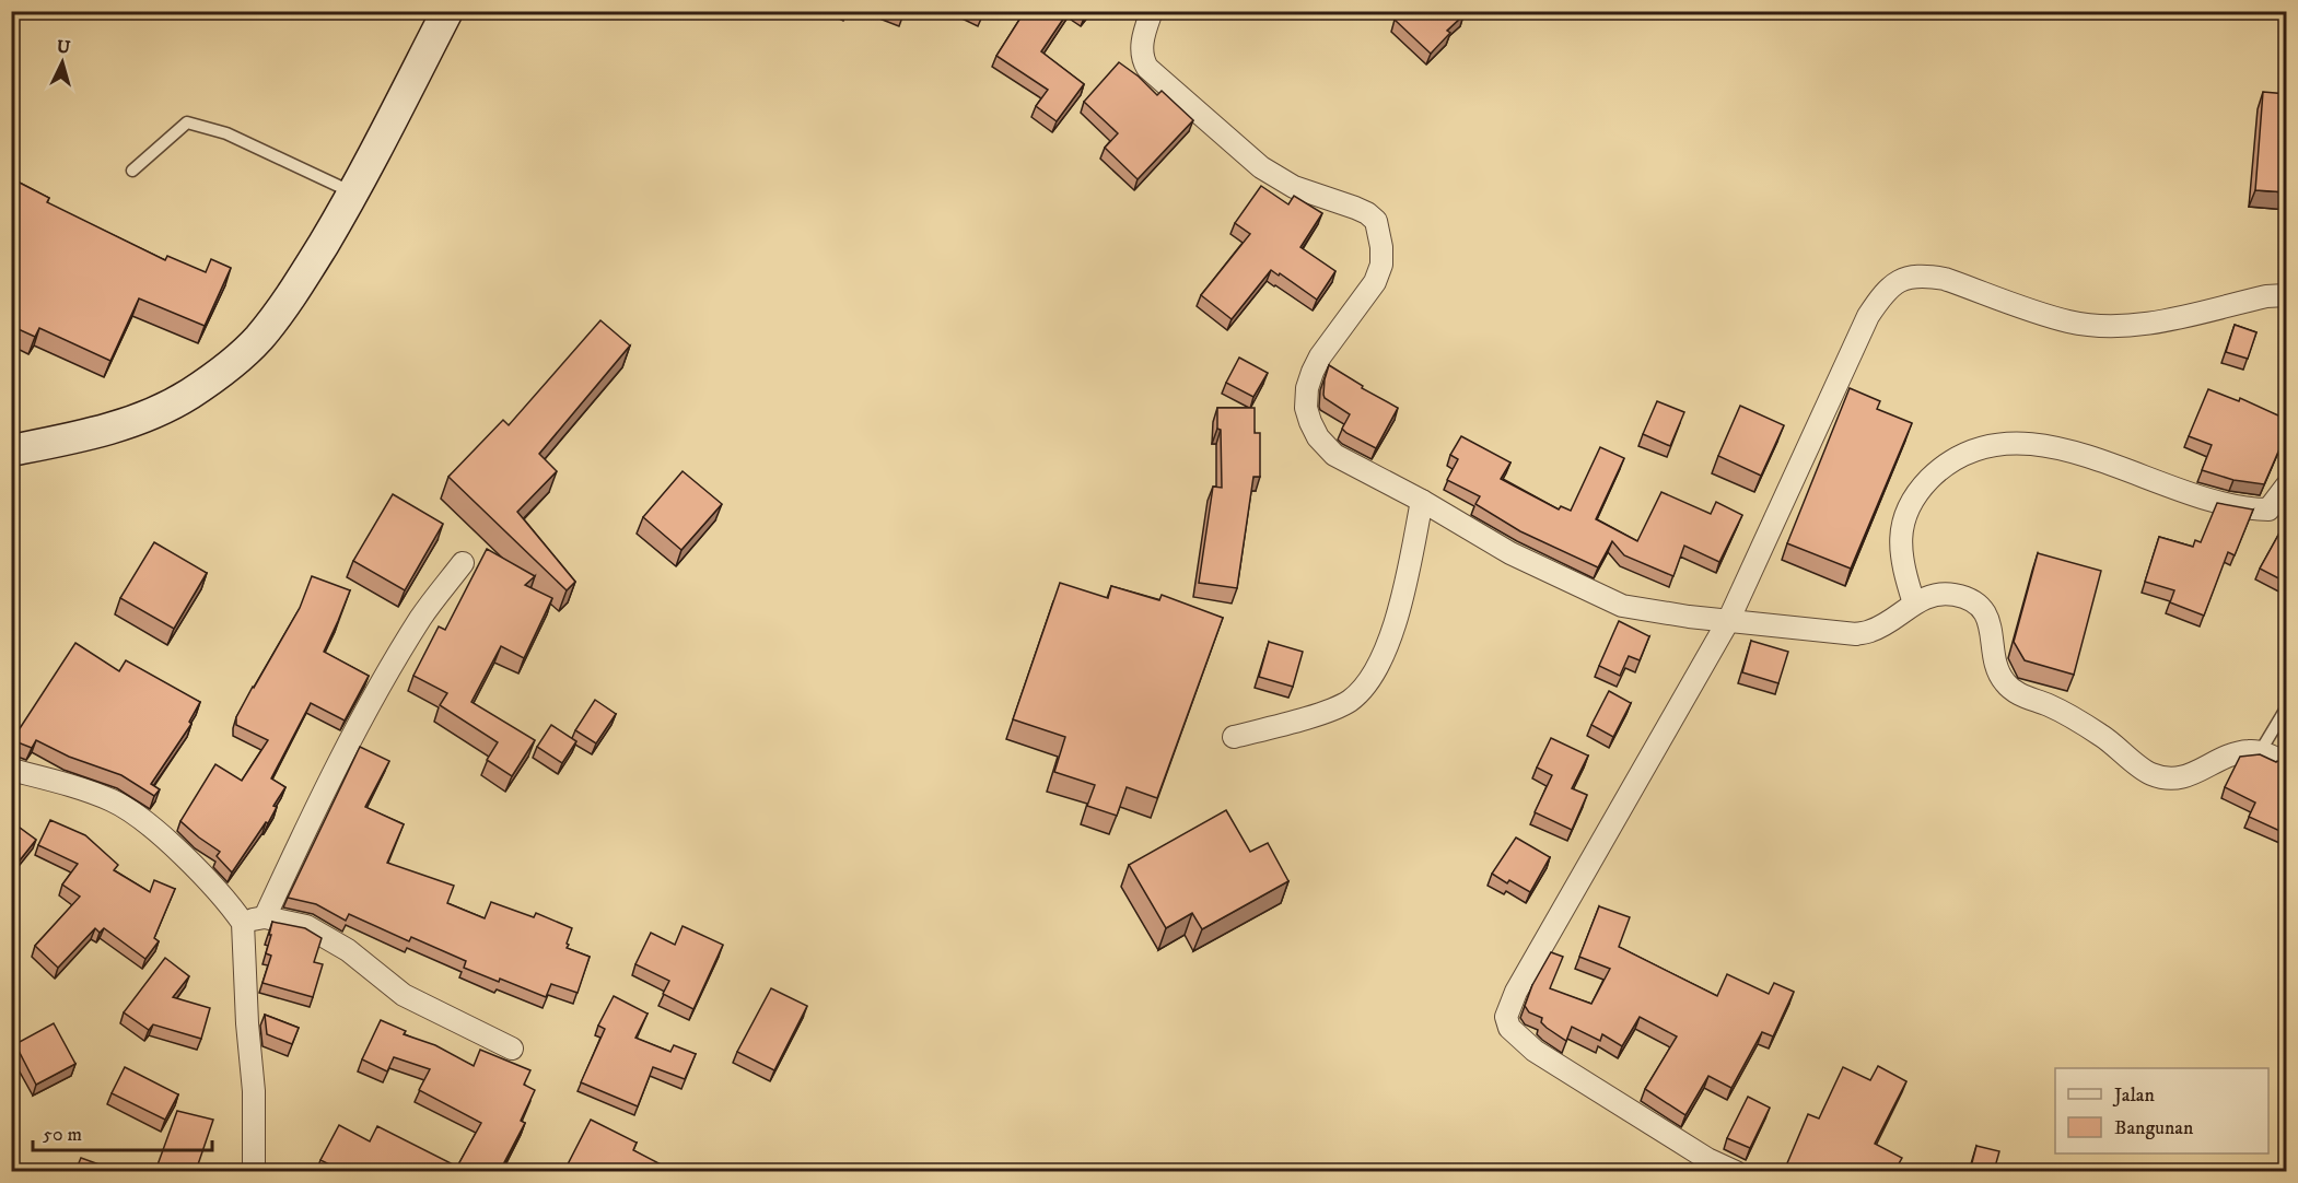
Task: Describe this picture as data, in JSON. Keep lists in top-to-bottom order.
{
  "legend": ["Jalan", "Bangunan"],
  "scale_bar": "50 m",
  "north": "top"
}
